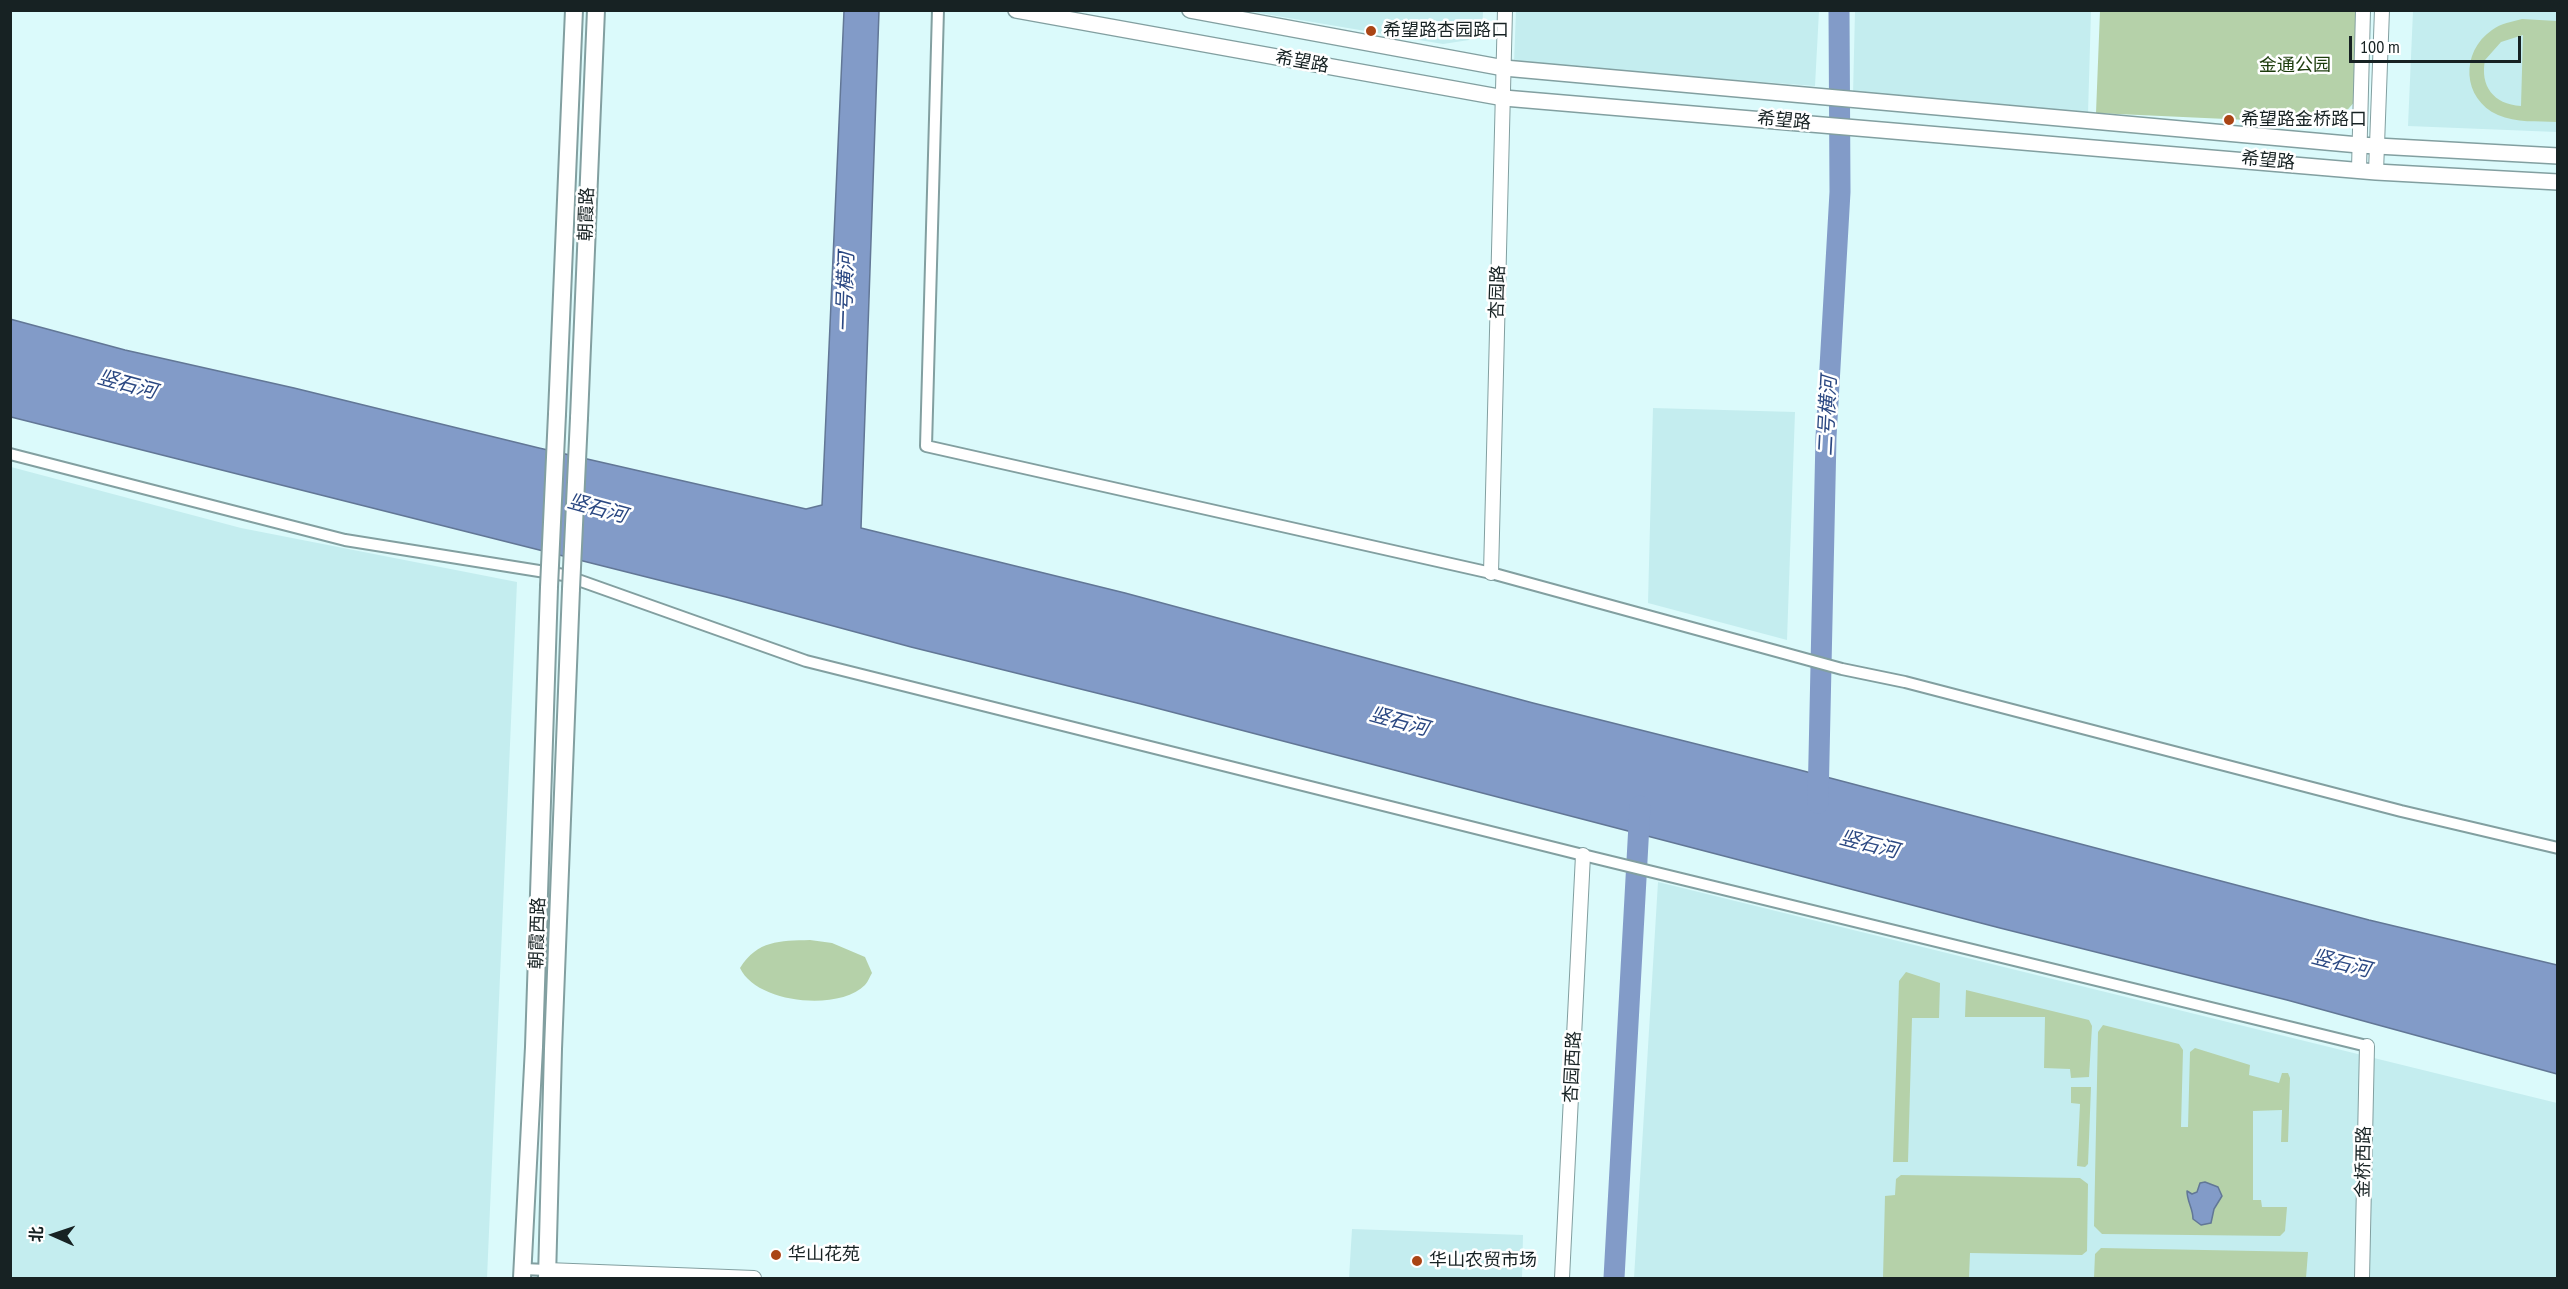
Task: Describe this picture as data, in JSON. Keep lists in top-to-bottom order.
{
  "streets": {
    "main road": ["希望路", "朝霞路", "朝霞西路"],
    "street": ["杏园路", "杏园西路", "金桥西路"]
  },
  "crossings": [
    ["希望路", "杏园路"],
    ["朝霞路", "朝霞西路"]
  ],
  "water": ["一号横河", "竖石河", "二号横河"],
  "parks": ["金通公园"],
  "places": [
    "希望路杏园路口",
    "希望路金桥路口",
    "华山花苑",
    "华山农贸市场"
  ],
  "scale_bar": "100 m",
  "north": "left"
}
